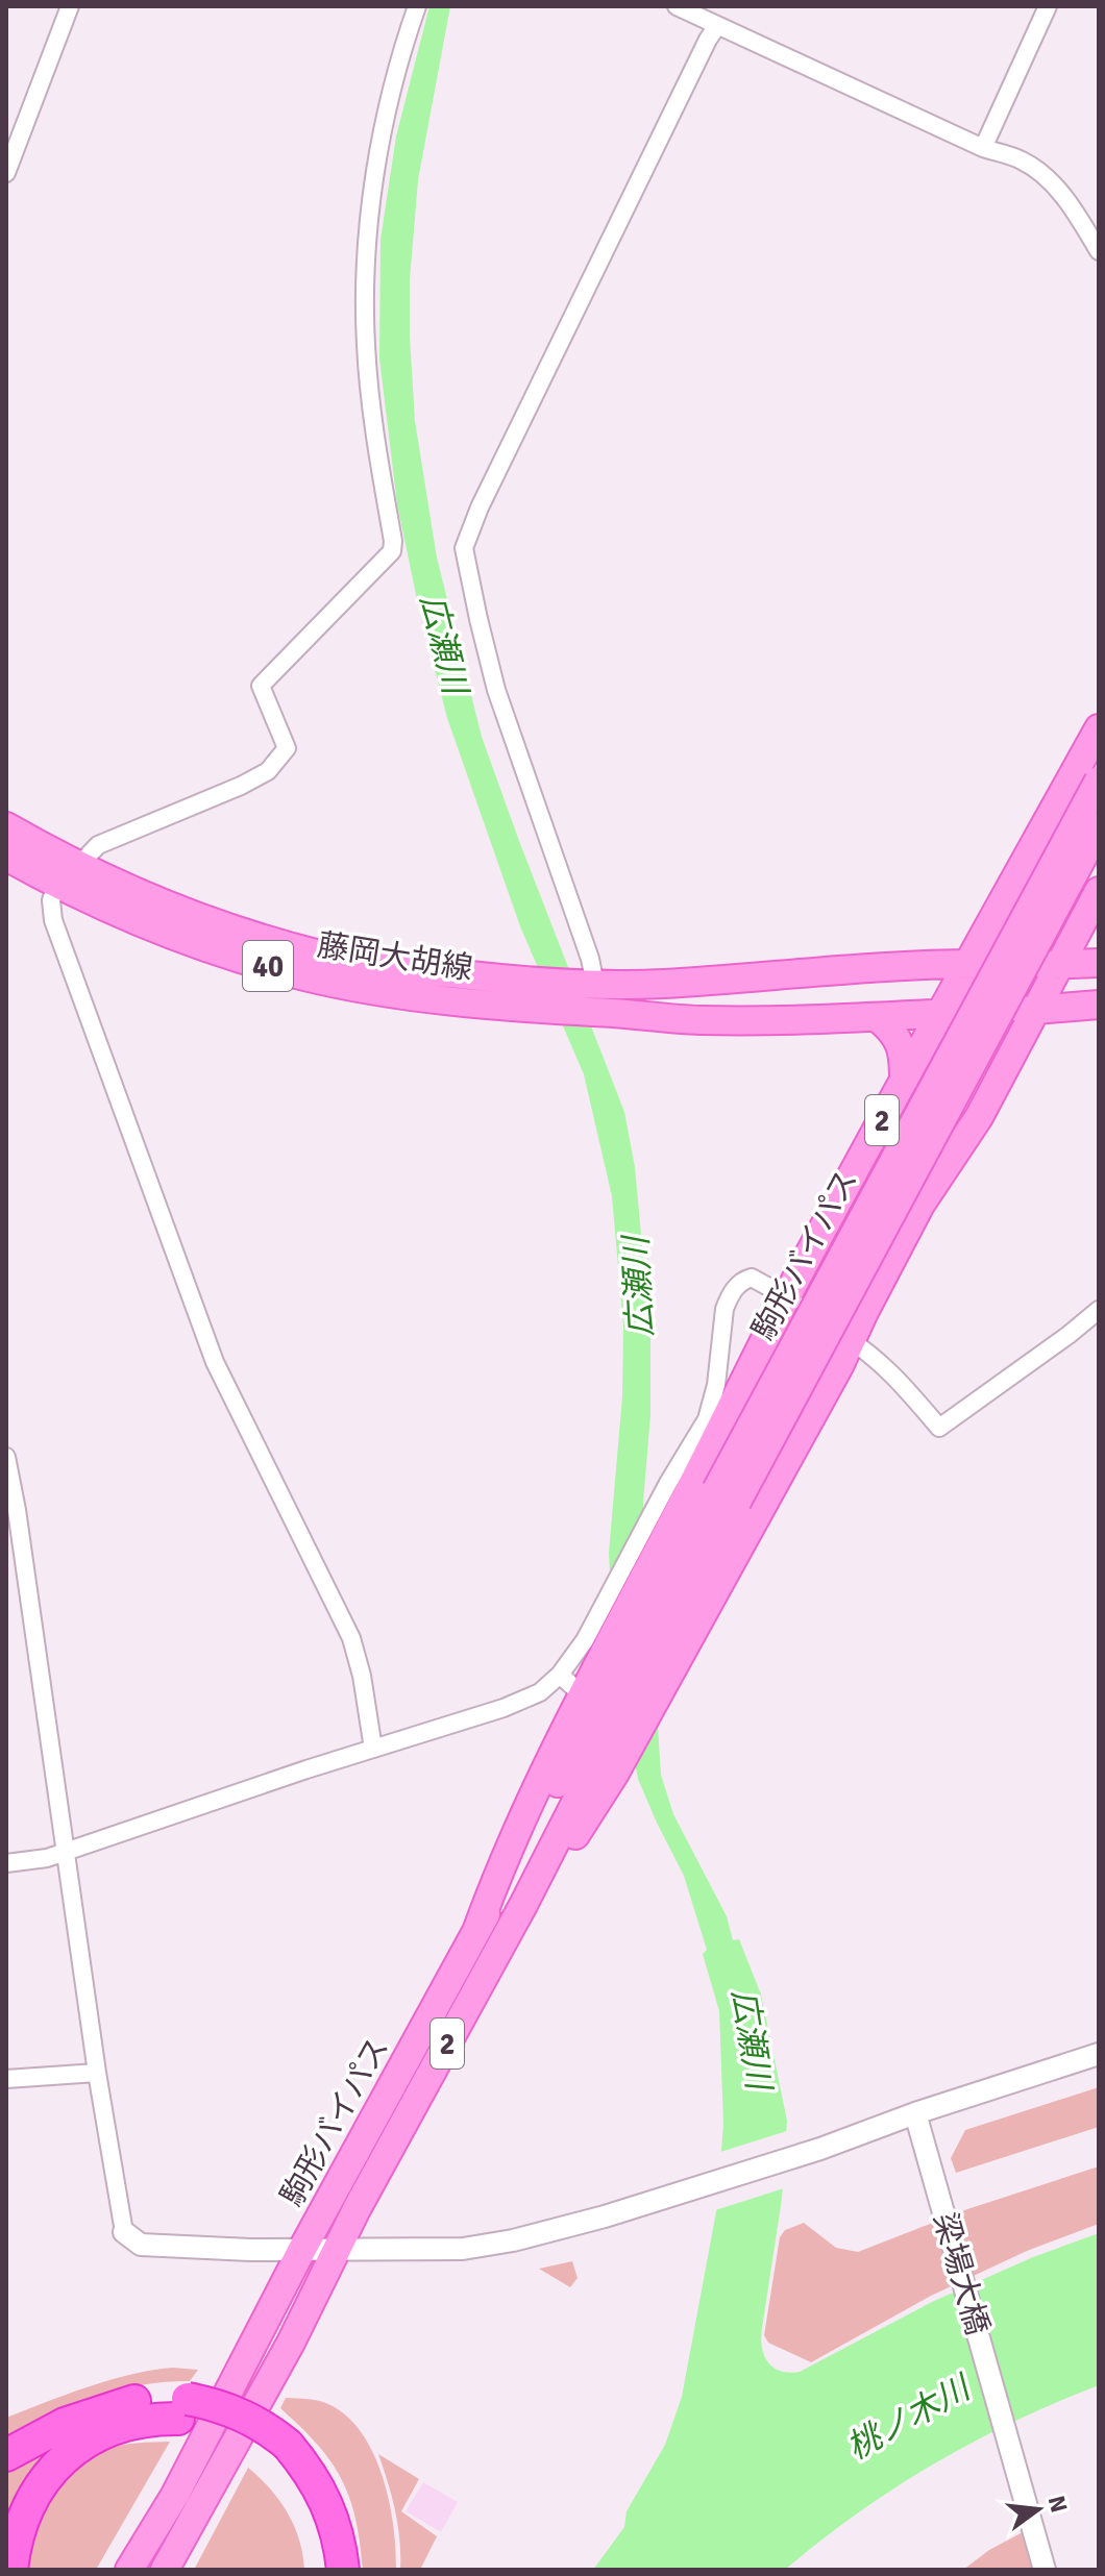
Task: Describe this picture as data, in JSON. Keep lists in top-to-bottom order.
{
  "streets": {
    "main road": [
      "藤岡大胡線",
      "40",
      "2",
      "駒形バイパス"
    ],
    "street": ["梁場大橋"]
  },
  "crossings": [
    ["藤岡大胡線", "40"],
    ["40", "2"],
    ["2", "駒形バイパス"]
  ],
  "water": ["広瀬川", "桃ノ木川"],
  "north": "right"
}
